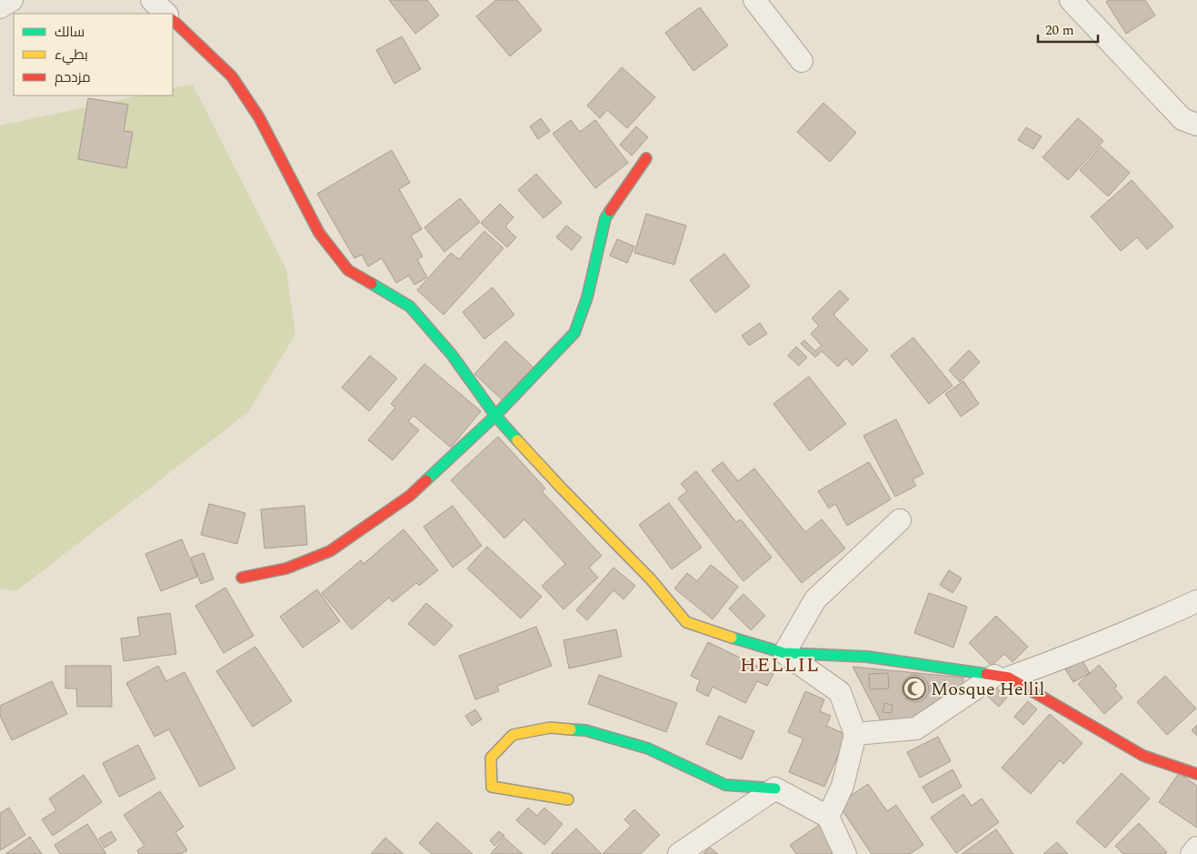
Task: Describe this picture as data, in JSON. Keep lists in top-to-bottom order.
{
  "districts": ["HELLIL"],
  "places": {
    "mosque": ["Mosque Hellil"]
  },
  "legend": ["سالك", "بطيء", "مزدحم"],
  "scale_bar": "20 m"
}
